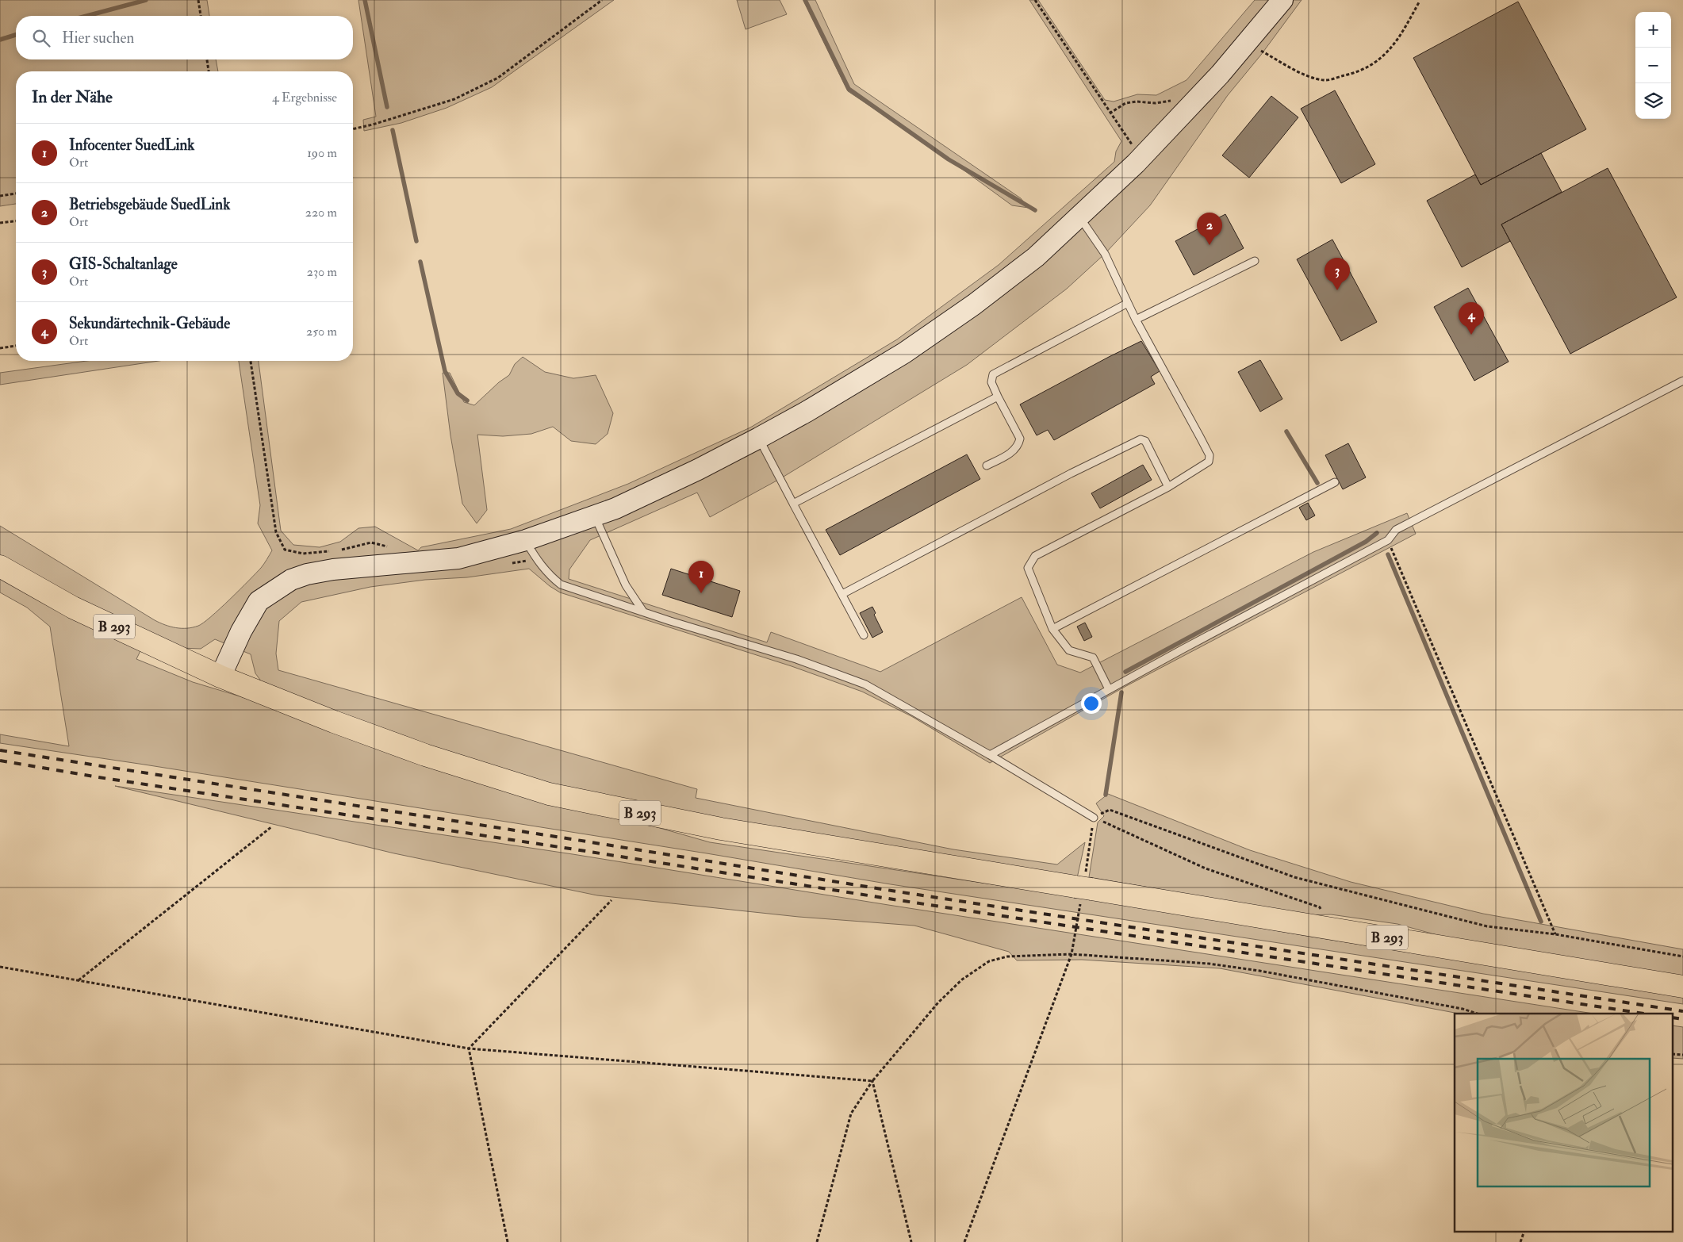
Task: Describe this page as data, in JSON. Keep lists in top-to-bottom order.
{
  "streets": {
    "main road": ["B 293"]
  },
  "page": {
    "map_buttons": ["+", "−"],
    "search": "Hier suchen",
    "heading": ["In der Nähe", "4 Ergebnisse"],
    "list": [
      {
        "mark": "1",
        "name": "Infocenter SuedLink",
        "note": "Ort",
        "value": "190 m"
      },
      {
        "mark": "2",
        "name": "Betriebsgebäude SuedLink",
        "note": "Ort",
        "value": "220 m"
      },
      {
        "mark": "3",
        "name": "GIS-Schaltanlage",
        "note": "Ort",
        "value": "230 m"
      },
      {
        "mark": "4",
        "name": "Sekundärtechnik-Gebäude",
        "note": "Ort",
        "value": "250 m"
      }
    ],
    "pins": [
      "2",
      "3",
      "4",
      "1"
    ]
  }
}
